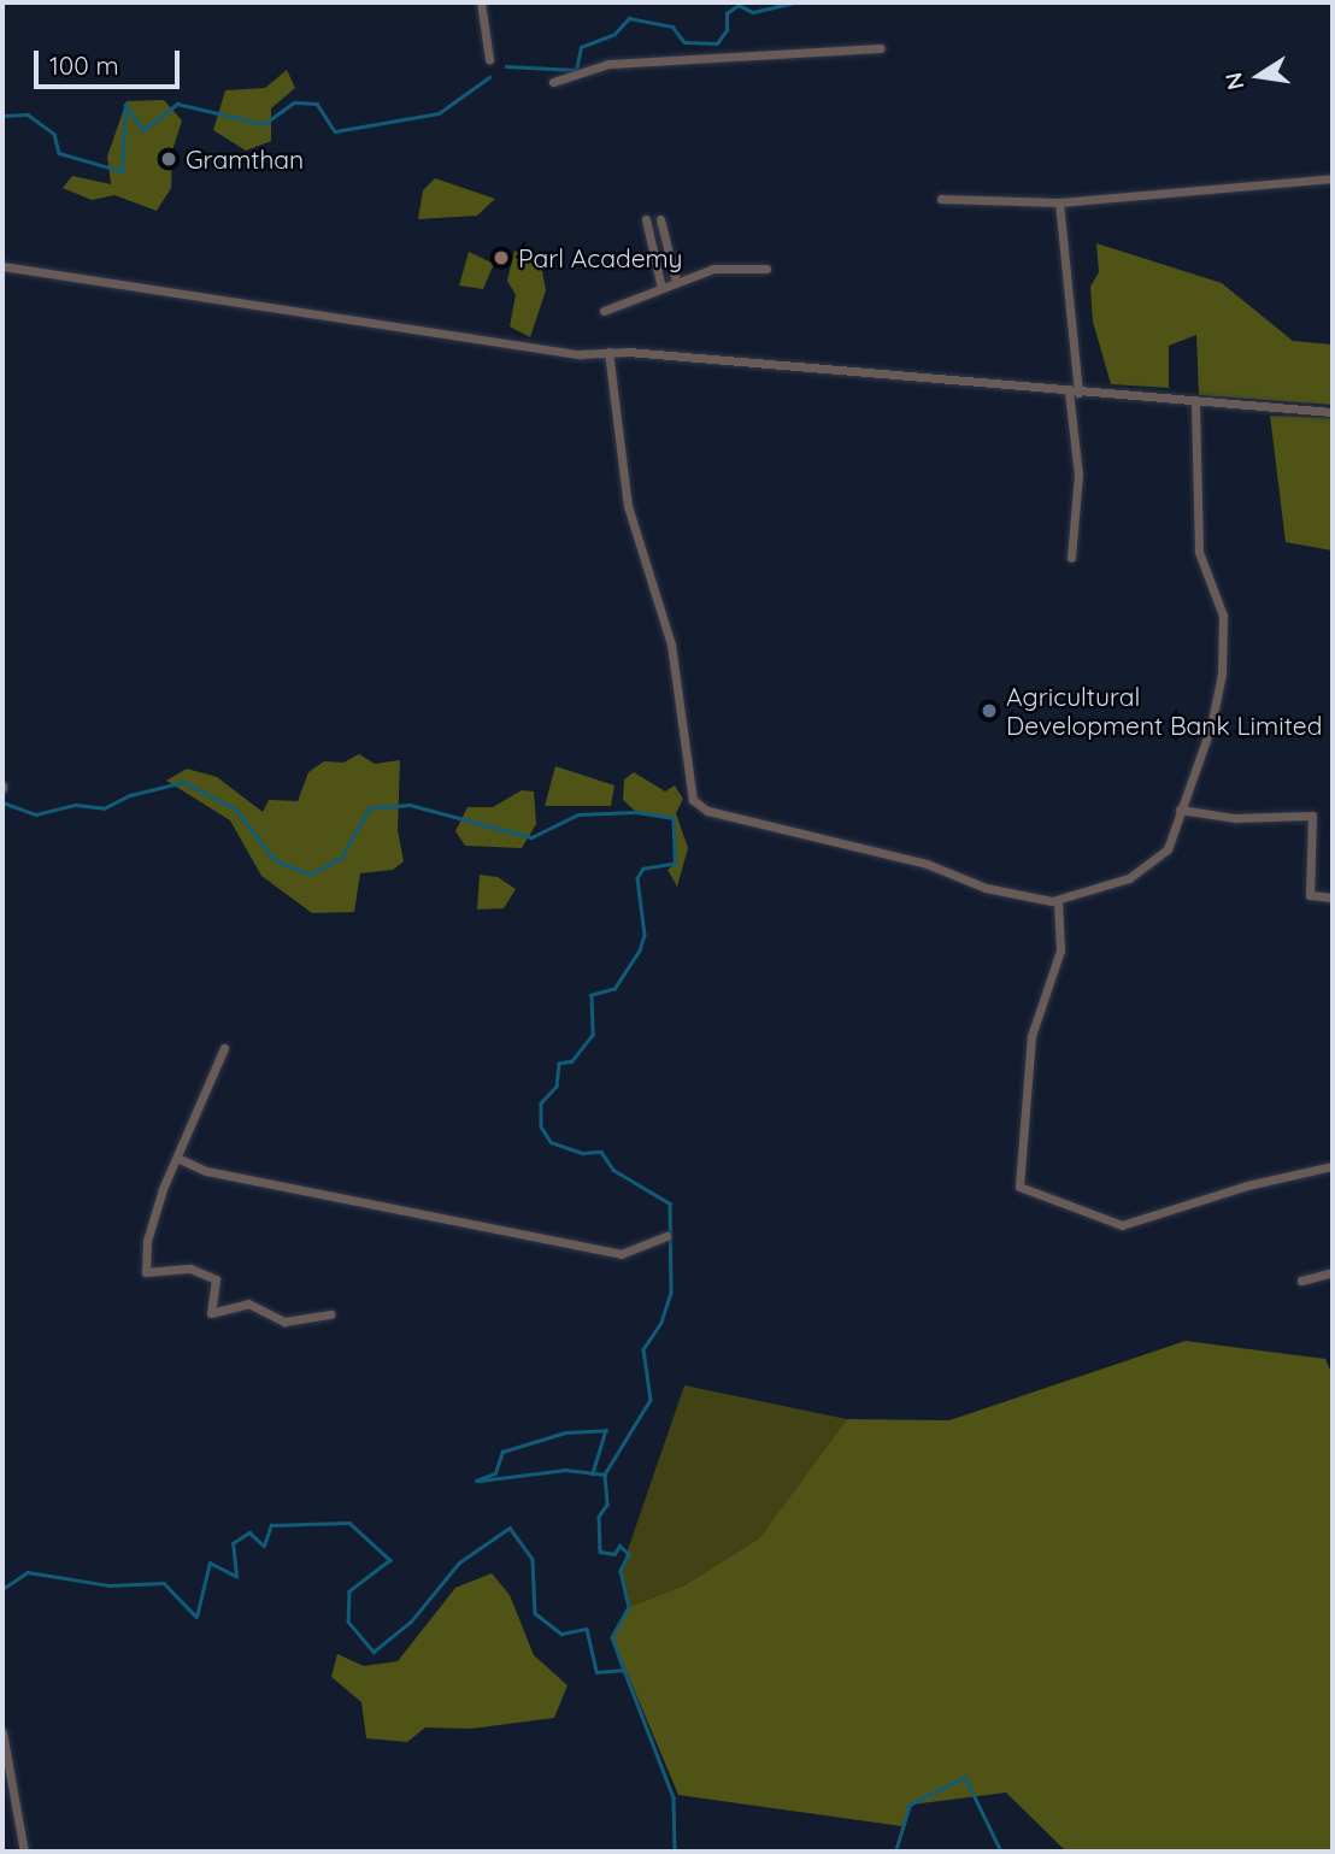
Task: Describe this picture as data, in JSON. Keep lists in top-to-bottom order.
{
  "places": ["Gramthan", "Parl Academy", "Agricultural Development Bank Limited"],
  "scale_bar": "100 m",
  "north": "left"
}
